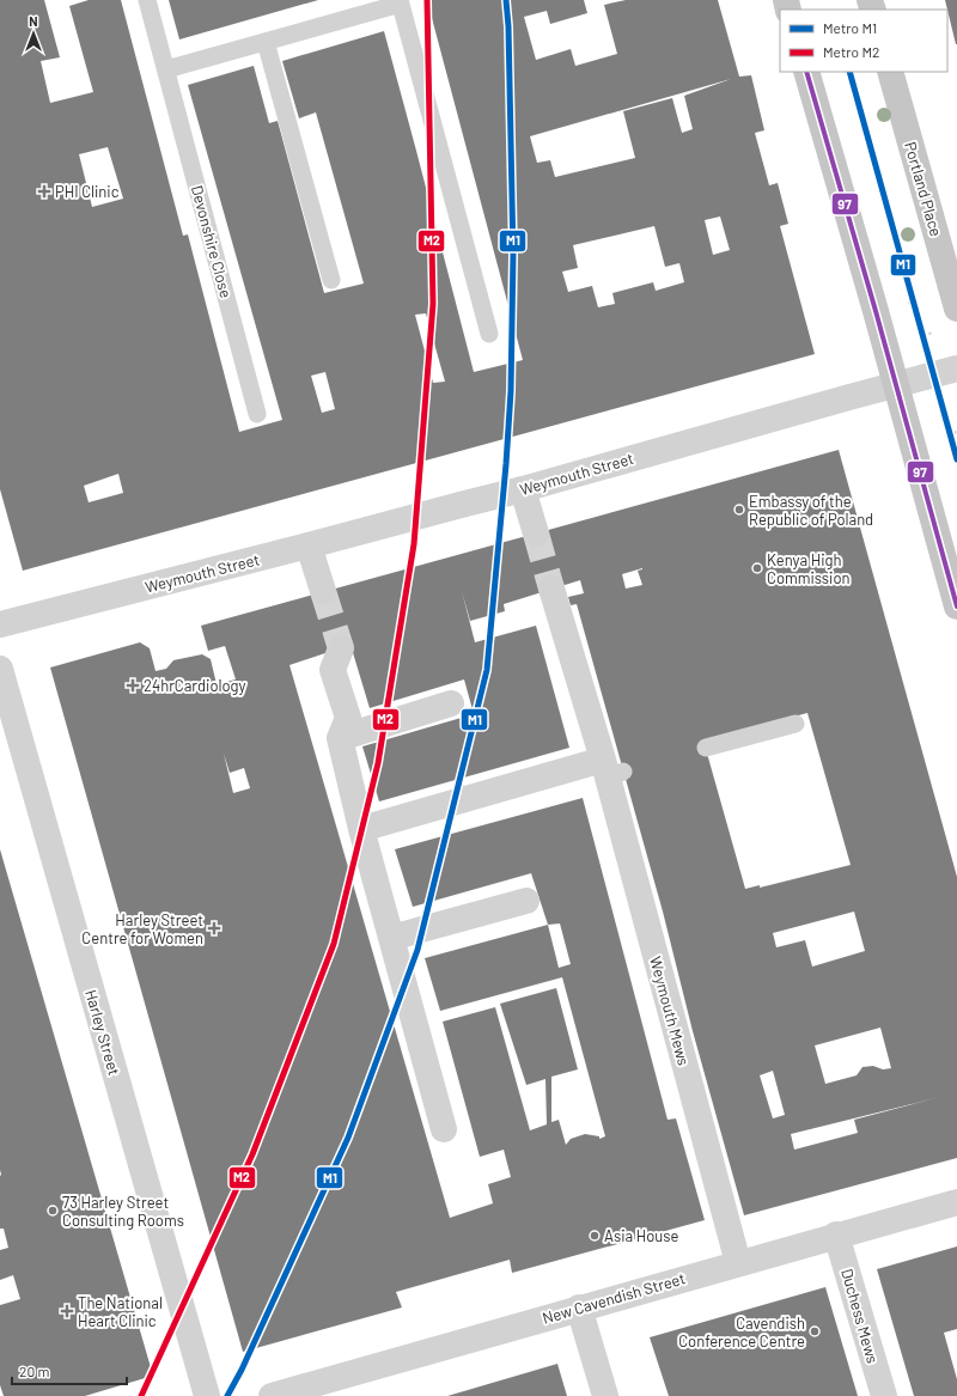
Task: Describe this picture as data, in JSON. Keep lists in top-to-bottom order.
{
  "streets": {
    "main road": ["Portland Place"],
    "street": [
      "Weymouth Street",
      "Weymouth Mews",
      "Harley Street",
      "New Cavendish Street",
      "Duchess Mews"
    ],
    "lane": ["Devonshire Close"]
  },
  "crossings": [
    ["Weymouth Mews", "New Cavendish Street"],
    ["New Cavendish Street", "Duchess Mews"]
  ],
  "places": {
    "health": [
      "PHI Clinic",
      "24hrCardiology",
      "Harley Street Centre for Women",
      "The National Heart Clinic"
    ],
    "other": [
      "Embassy of the Republic of Poland",
      "Kenya High Commission",
      "73 Harley Street Consulting Rooms",
      "Asia House",
      "Cavendish Conference Centre"
    ]
  },
  "lines": ["metro line M1", "metro line M2", "transit line 97"],
  "legend": ["Metro M1", "Metro M2"],
  "scale_bar": "20 m",
  "north": "top"
}
